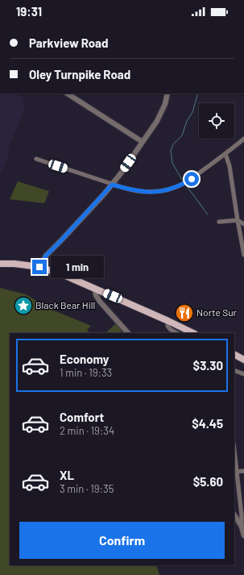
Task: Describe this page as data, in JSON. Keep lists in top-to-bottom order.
{
  "places": {
    "place": ["Black Bear Hill"],
    "restaurant": ["Norte Sur"]
  },
  "page": {
    "status": "19:31",
    "banner": ["Parkview Road", "Oley Turnpike Road"],
    "bubble": "1 min",
    "list": [
      {
        "name": "Economy",
        "note": "1 min · 19:33",
        "value": "$3.30"
      },
      {
        "name": "Comfort",
        "note": "2 min · 19:34",
        "value": "$4.45"
      },
      {
        "name": "XL",
        "note": "3 min · 19:35",
        "value": "$5.60"
      }
    ],
    "buttons": "Confirm"
  }
}
